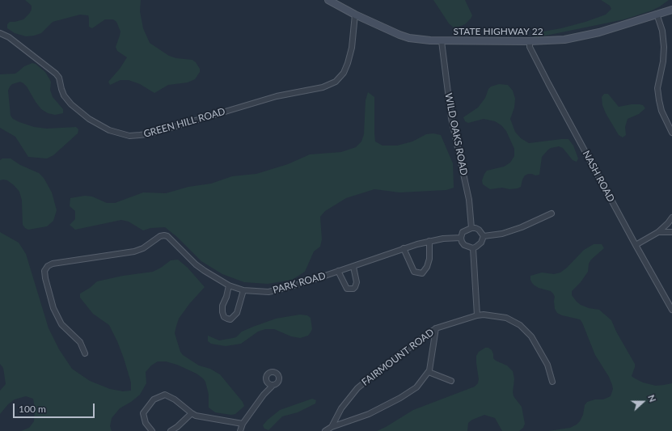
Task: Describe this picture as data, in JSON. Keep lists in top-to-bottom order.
{
  "streets": {
    "main road": ["STATE HIGHWAY 22"],
    "street": [
      "GREEN HILL ROAD",
      "WILD OAKS ROAD",
      "NASH ROAD",
      "PARK ROAD",
      "FAIRMOUNT ROAD"
    ]
  },
  "crossings": [
    ["STATE HIGHWAY 22", "GREEN HILL ROAD"],
    ["STATE HIGHWAY 22", "WILD OAKS ROAD"],
    ["STATE HIGHWAY 22", "NASH ROAD"],
    ["WILD OAKS ROAD", "PARK ROAD"]
  ],
  "scale_bar": "100 m",
  "north": "right"
}
